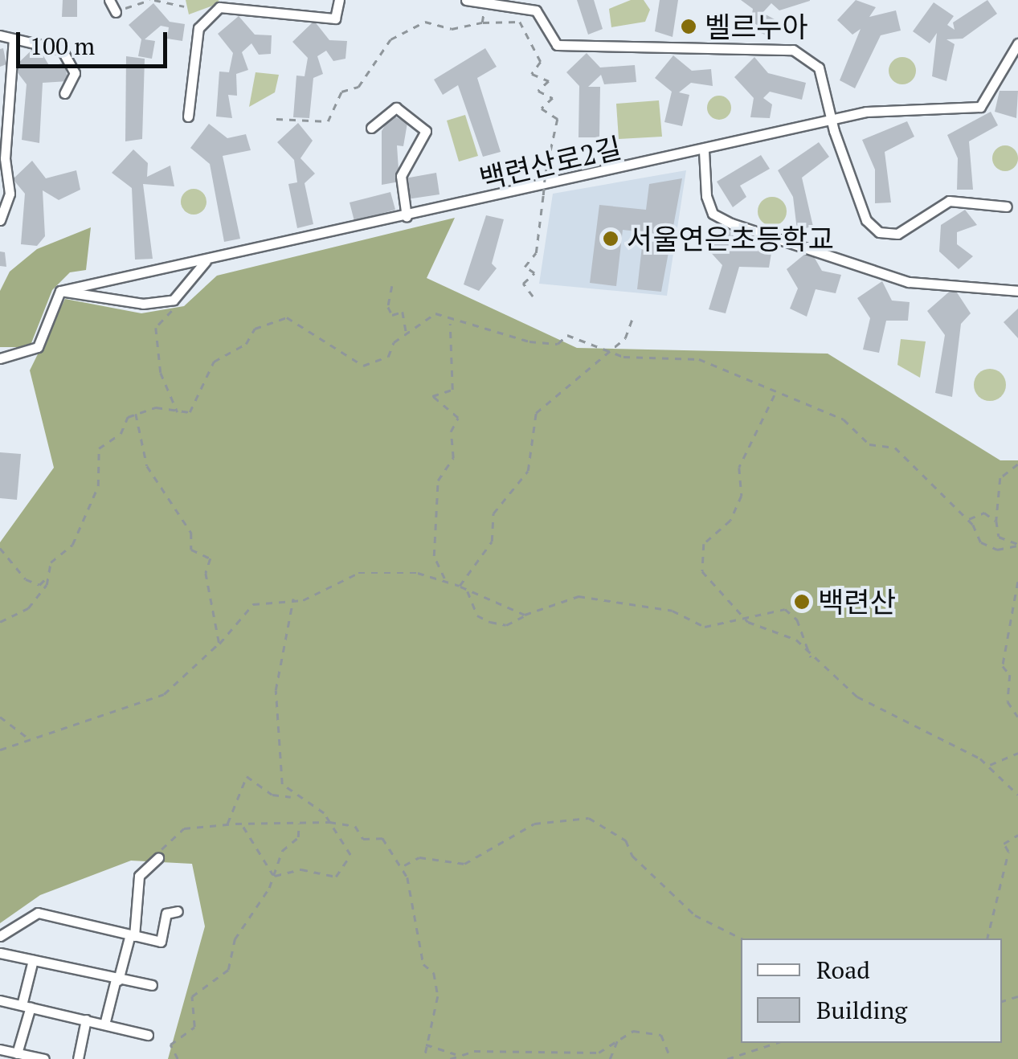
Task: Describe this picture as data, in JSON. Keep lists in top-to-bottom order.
{
  "streets": {
    "street": ["백련산로2길"]
  },
  "places": ["벨르누아", "서울연은초등학교", "백련산"],
  "legend": ["Road", "Building"],
  "scale_bar": "100 m"
}
